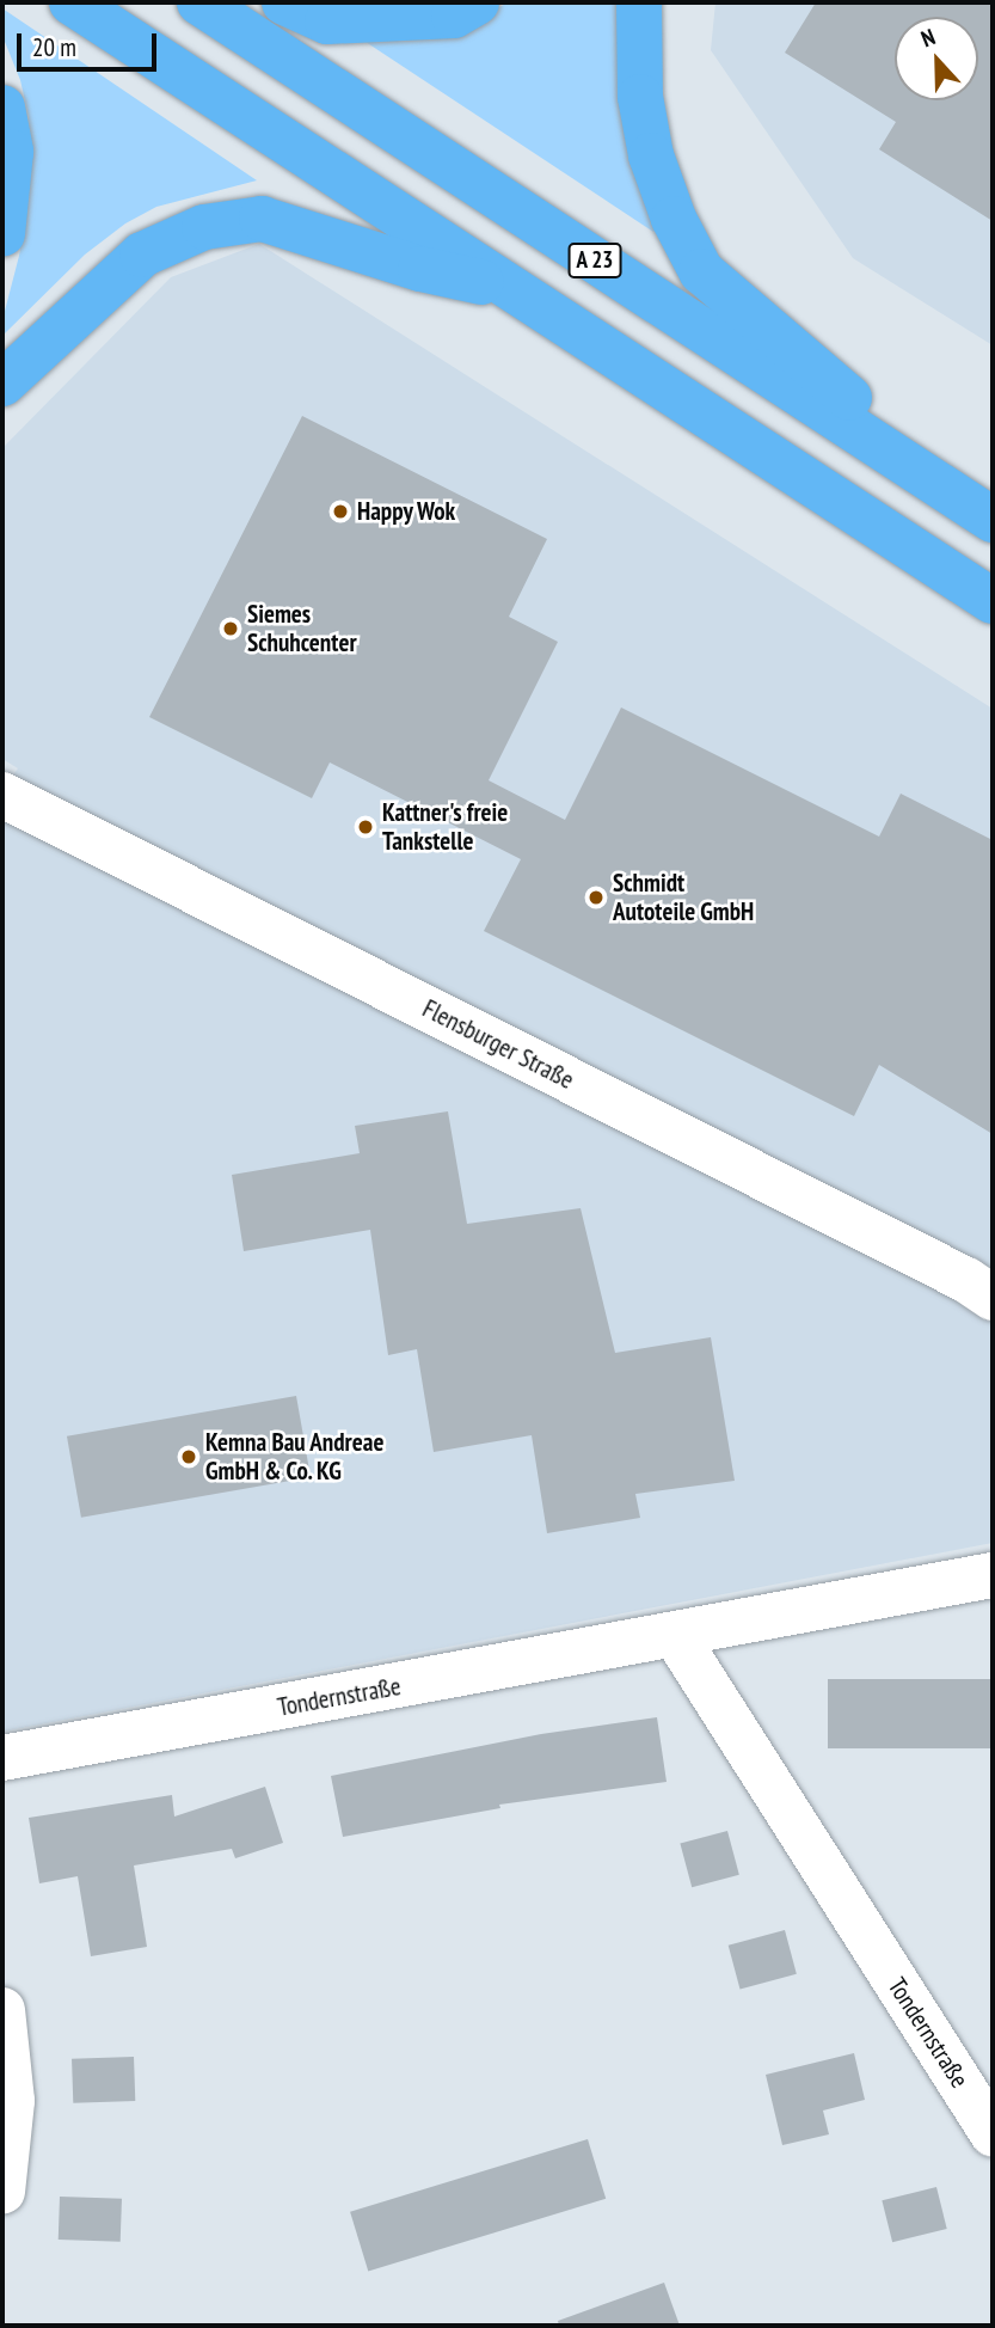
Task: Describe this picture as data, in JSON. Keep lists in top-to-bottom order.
{
  "streets": {
    "highway": ["A 23"],
    "street": ["Flensburger Straße", "Tondernstraße"]
  },
  "places": [
    "Happy Wok",
    "Siemes Schuhcenter",
    "Kattner's freie Tankstelle",
    "Schmidt Autoteile GmbH",
    "Kemna Bau Andreae GmbH & Co. KG"
  ],
  "scale_bar": "20 m",
  "north": "top"
}
